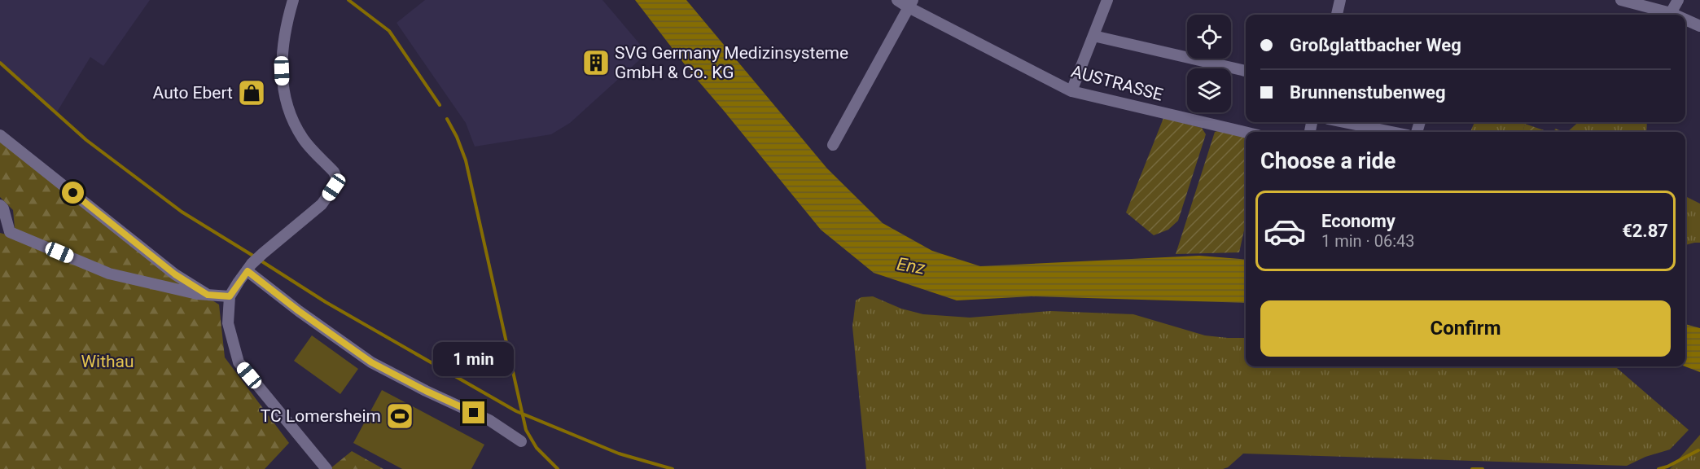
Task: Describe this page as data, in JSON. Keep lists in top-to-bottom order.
{
  "streets": {
    "street": ["AUSTRASSE"]
  },
  "water": ["Enz"],
  "parks": ["Withau"],
  "places": {
    "building": ["SVG Germany Medizinsysteme GmbH & Co. KG"],
    "shop": ["Auto Ebert"],
    "sports": ["TC Lomersheim"]
  },
  "page": {
    "banner": ["Großglattbacher Weg", "Brunnenstubenweg"],
    "heading": "Choose a ride",
    "list": [
      {
        "name": "Economy",
        "note": "1 min · 06:43",
        "value": "€2.87"
      }
    ],
    "buttons": "Confirm",
    "bubble": "1 min"
  }
}
